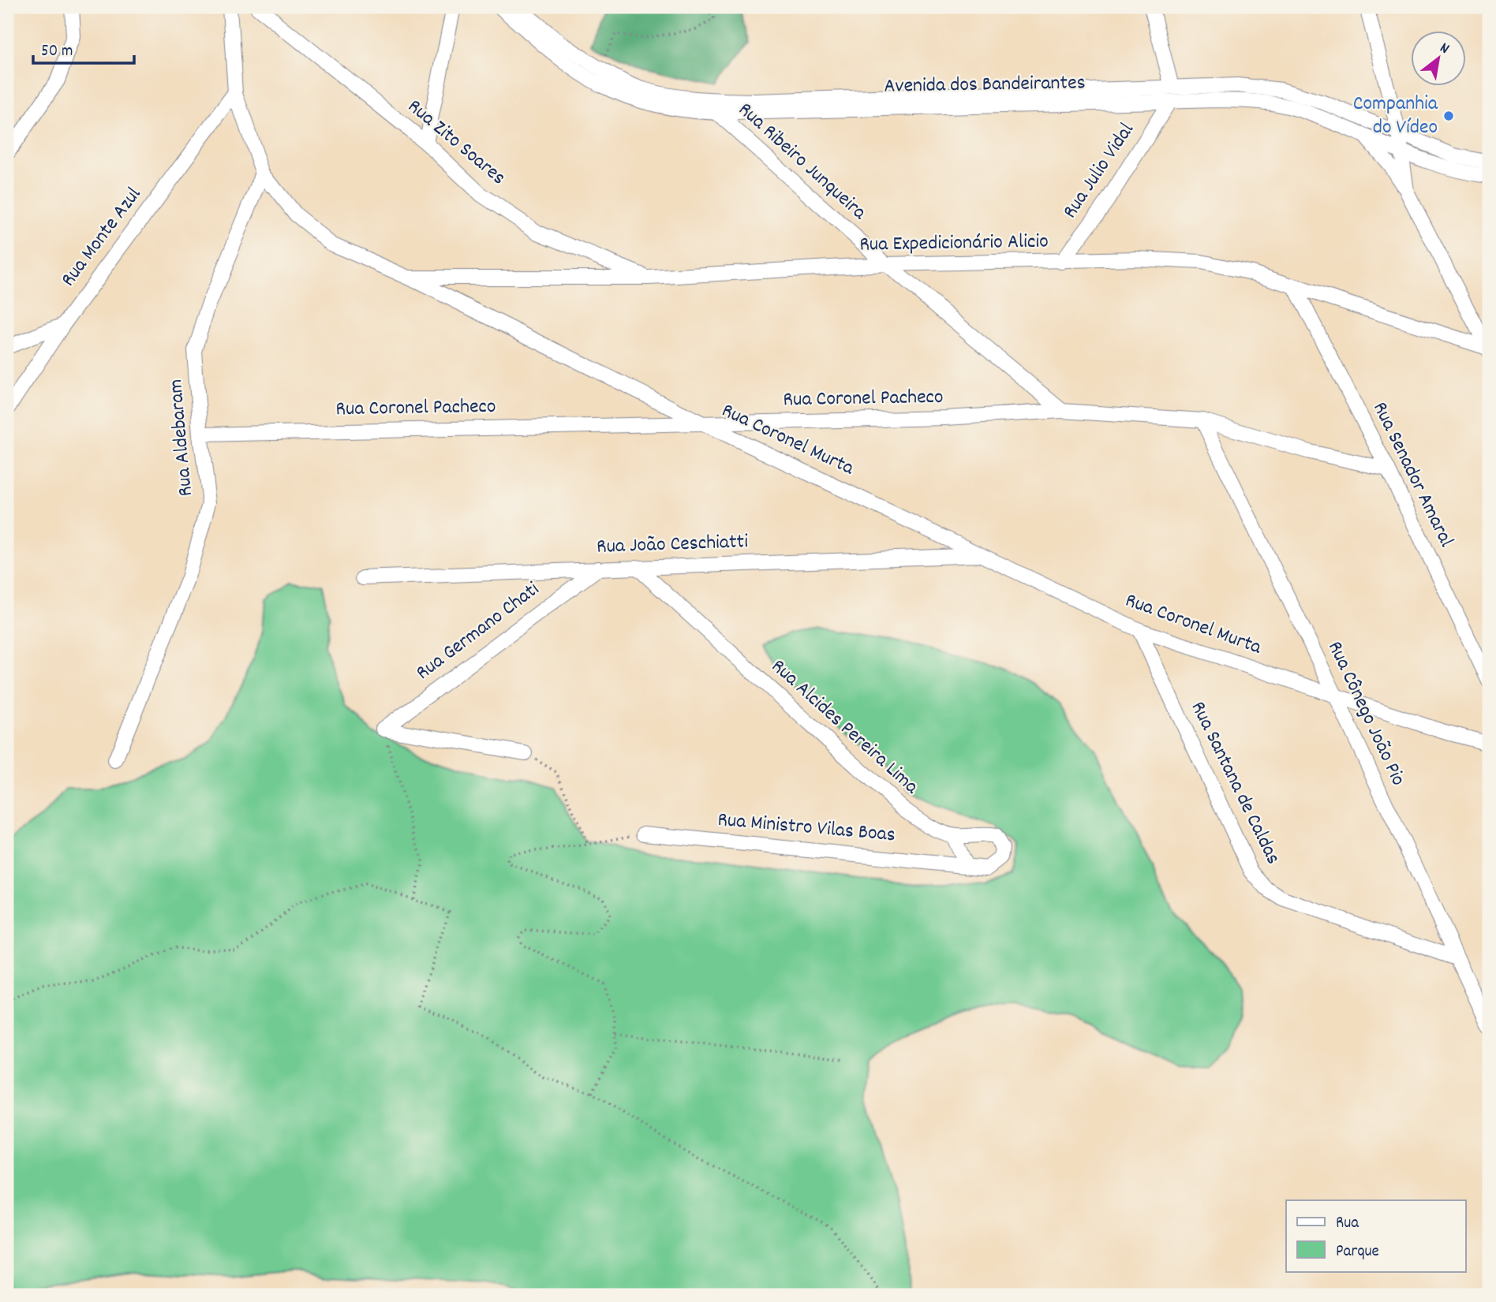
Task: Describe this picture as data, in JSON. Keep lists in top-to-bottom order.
{
  "streets": {
    "street": [
      "Avenida dos Bandeirantes",
      "Rua Zito Soares",
      "Rua Ribeiro Junqueira",
      "Rua Julio Vidal",
      "Rua Monte Azul",
      "Rua Expedicionário Alicio",
      "Rua Coronel Pacheco",
      "Rua Aldebaram",
      "Rua Coronel Murta",
      "Rua Senador Amaral",
      "Rua João Ceschiatti",
      "Rua Germano Chati",
      "Rua Cônego João Pio",
      "Rua Alcides Pereira Lima",
      "Rua Santana de Caldas",
      "Rua Ministro Vilas Boas"
    ]
  },
  "crossings": [
    ["Avenida dos Bandeirantes", "Rua Ribeiro Junqueira"],
    ["Avenida dos Bandeirantes", "Rua Julio Vidal"],
    ["Rua Zito Soares", "Rua Expedicionário Alicio"],
    ["Rua Ribeiro Junqueira", "Rua Expedicionário Alicio"],
    ["Rua Ribeiro Junqueira", "Rua Coronel Pacheco"],
    ["Rua Julio Vidal", "Rua Expedicionário Alicio"],
    ["Rua Monte Azul", "Rua Coronel Murta"],
    ["Rua Expedicionário Alicio", "Rua Coronel Murta"],
    ["Rua Expedicionário Alicio", "Rua Senador Amaral"],
    ["Rua Coronel Pacheco", "Rua Aldebaram"],
    ["Rua Coronel Pacheco", "Rua Coronel Murta"],
    ["Rua Coronel Pacheco", "Rua Senador Amaral"],
    ["Rua Coronel Pacheco", "Rua Cônego João Pio"],
    ["Rua Aldebaram", "Rua Coronel Murta"],
    ["Rua Coronel Murta", "Rua João Ceschiatti"],
    ["Rua Coronel Murta", "Rua Cônego João Pio"],
    ["Rua Coronel Murta", "Rua Santana de Caldas"],
    ["Rua João Ceschiatti", "Rua Germano Chati"],
    ["Rua João Ceschiatti", "Rua Alcides Pereira Lima"],
    ["Rua Cônego João Pio", "Rua Santana de Caldas"],
    ["Rua Alcides Pereira Lima", "Rua Ministro Vilas Boas"]
  ],
  "places": ["Companhia do Vídeo"],
  "legend": ["Rua", "Parque"],
  "scale_bar": "50 m",
  "north": "top right"
}
